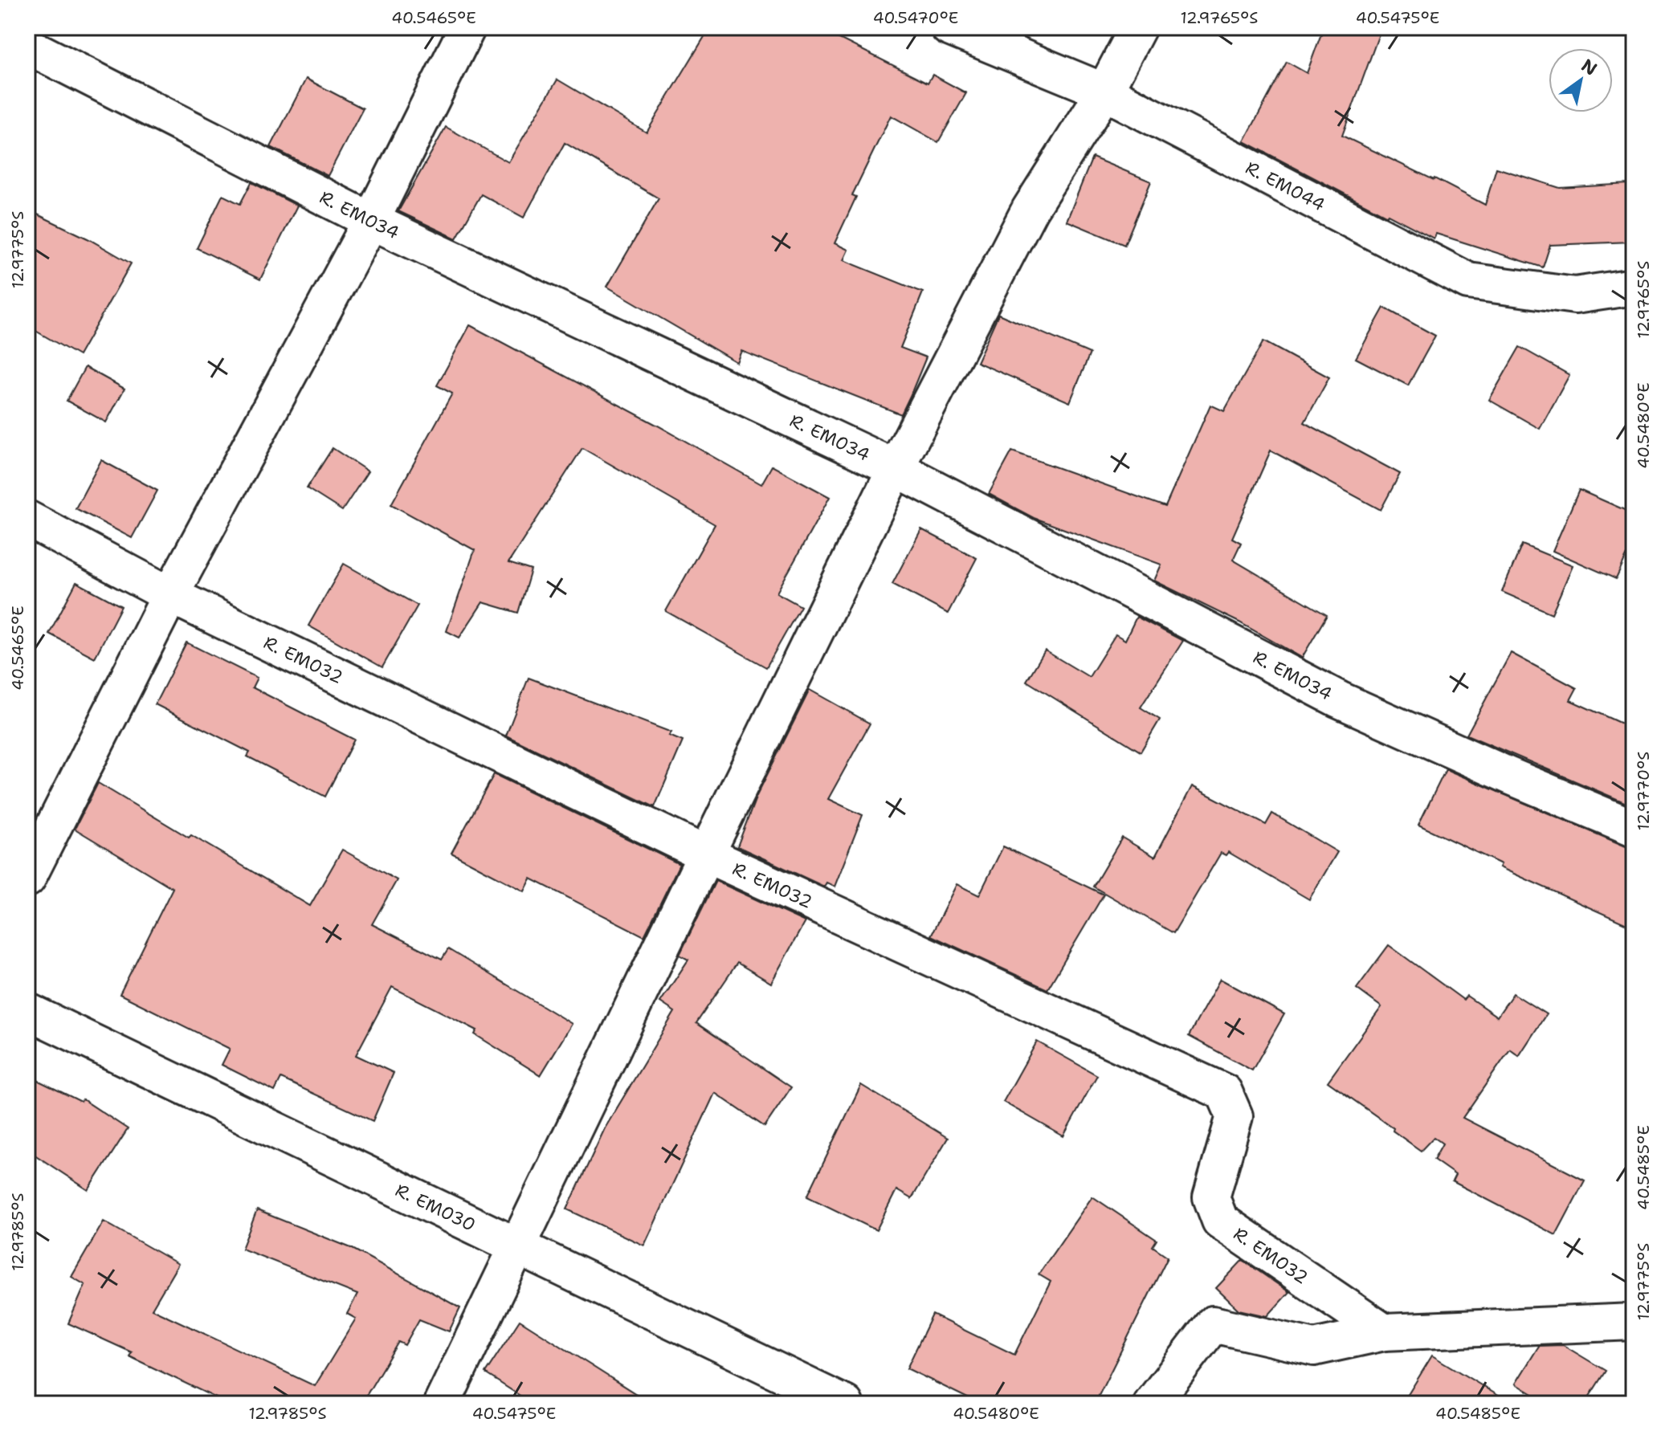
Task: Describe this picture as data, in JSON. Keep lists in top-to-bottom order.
{
  "streets": {
    "street": [
      "R. EM044",
      "R. EM034",
      "R. EM032",
      "R. EM030"
    ]
  },
  "north": "top right",
  "coordinates": [
    "40.5465°E",
    "40.5470°E",
    "12.9765°S",
    "40.5475°E",
    "12.9775°S",
    "40.5480°E",
    "12.9770°S",
    "40.5485°E",
    "12.9785°S"
  ]
}
